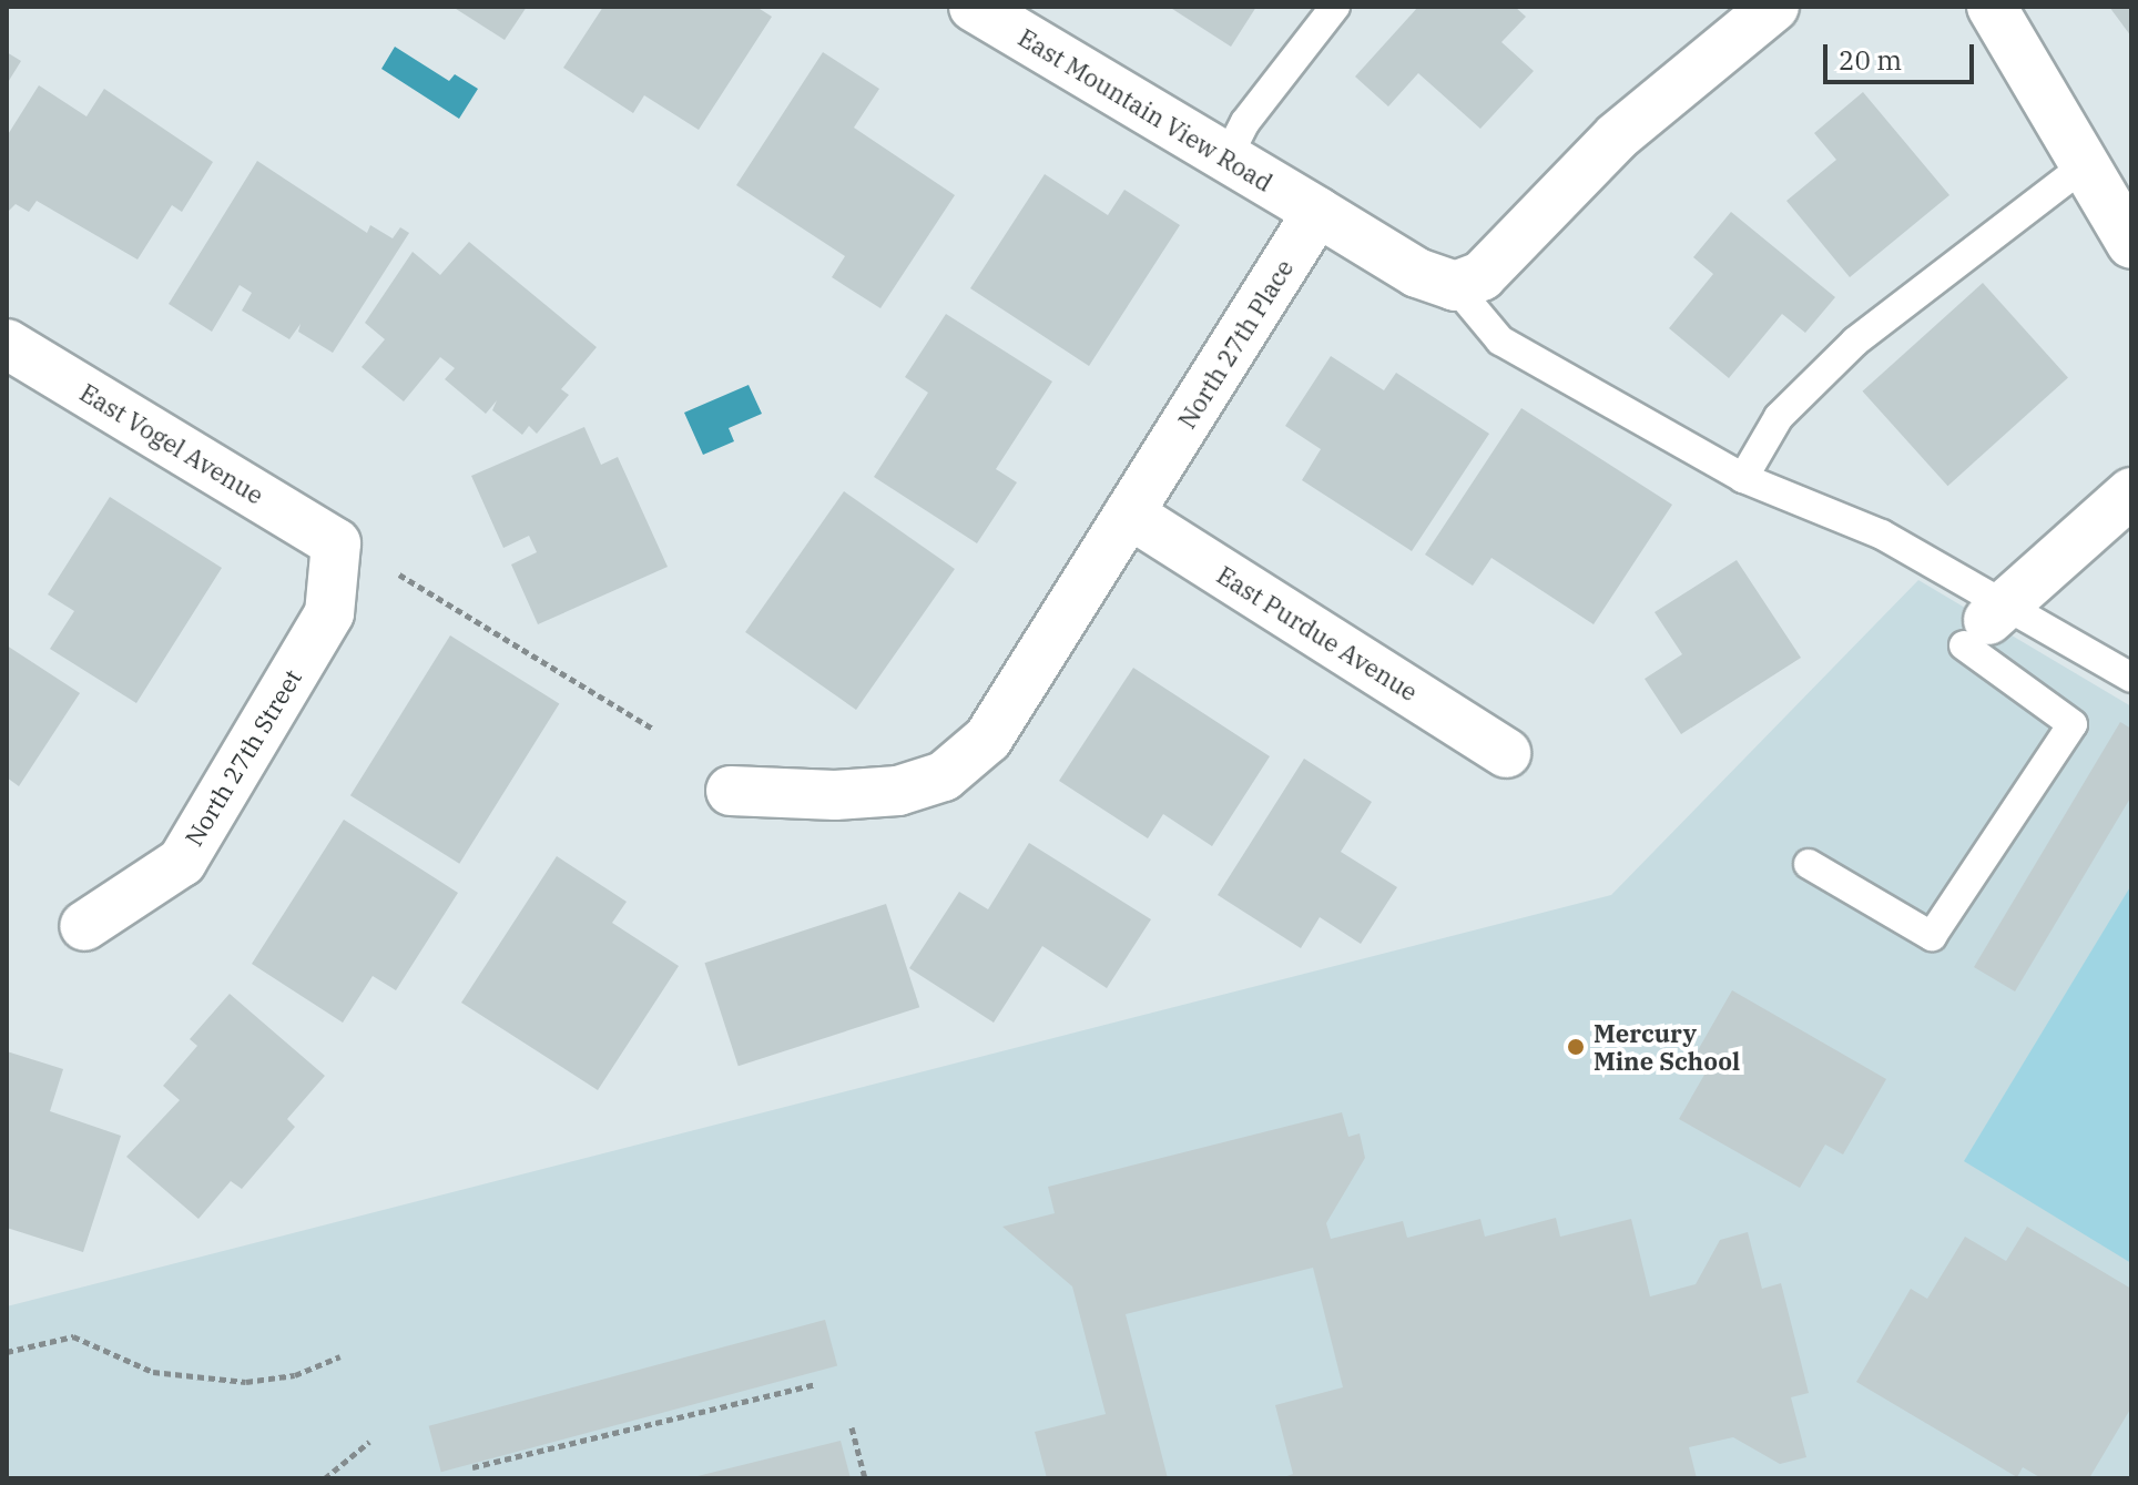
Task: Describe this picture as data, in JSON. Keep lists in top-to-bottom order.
{
  "streets": {
    "street": [
      "East Mountain View Road",
      "North 27th Place",
      "East Vogel Avenue",
      "East Purdue Avenue",
      "North 27th Street"
    ]
  },
  "crossings": [
    ["East Mountain View Road", "North 27th Place"],
    ["North 27th Place", "East Purdue Avenue"],
    ["East Vogel Avenue", "North 27th Street"]
  ],
  "places": ["Mercury Mine School"],
  "scale_bar": "20 m"
}
